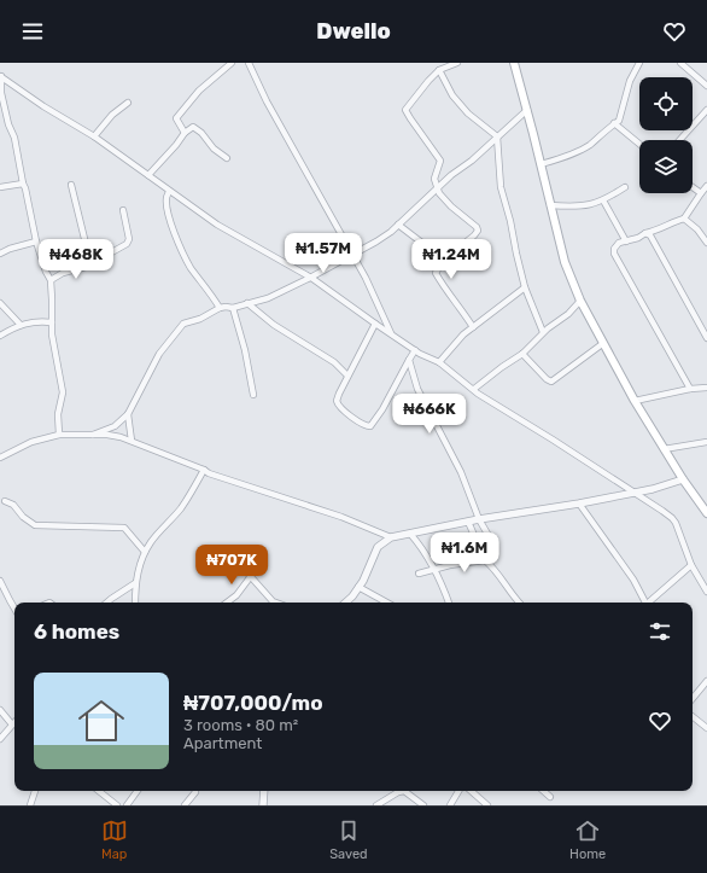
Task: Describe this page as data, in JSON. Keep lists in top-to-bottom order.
{
  "page": {
    "header": "Dwello",
    "price": [
      "₦1.57M",
      "₦468K",
      "₦1.24M",
      "₦666K",
      "₦1.6M",
      "₦707K"
    ],
    "heading": "6 homes",
    "list": [
      {
        "name": "₦707,000/mo",
        "note": "3 rooms · 80 m² · Apartment"
      }
    ],
    "tabs": ["Map", "Saved", "Home"]
  }
}
